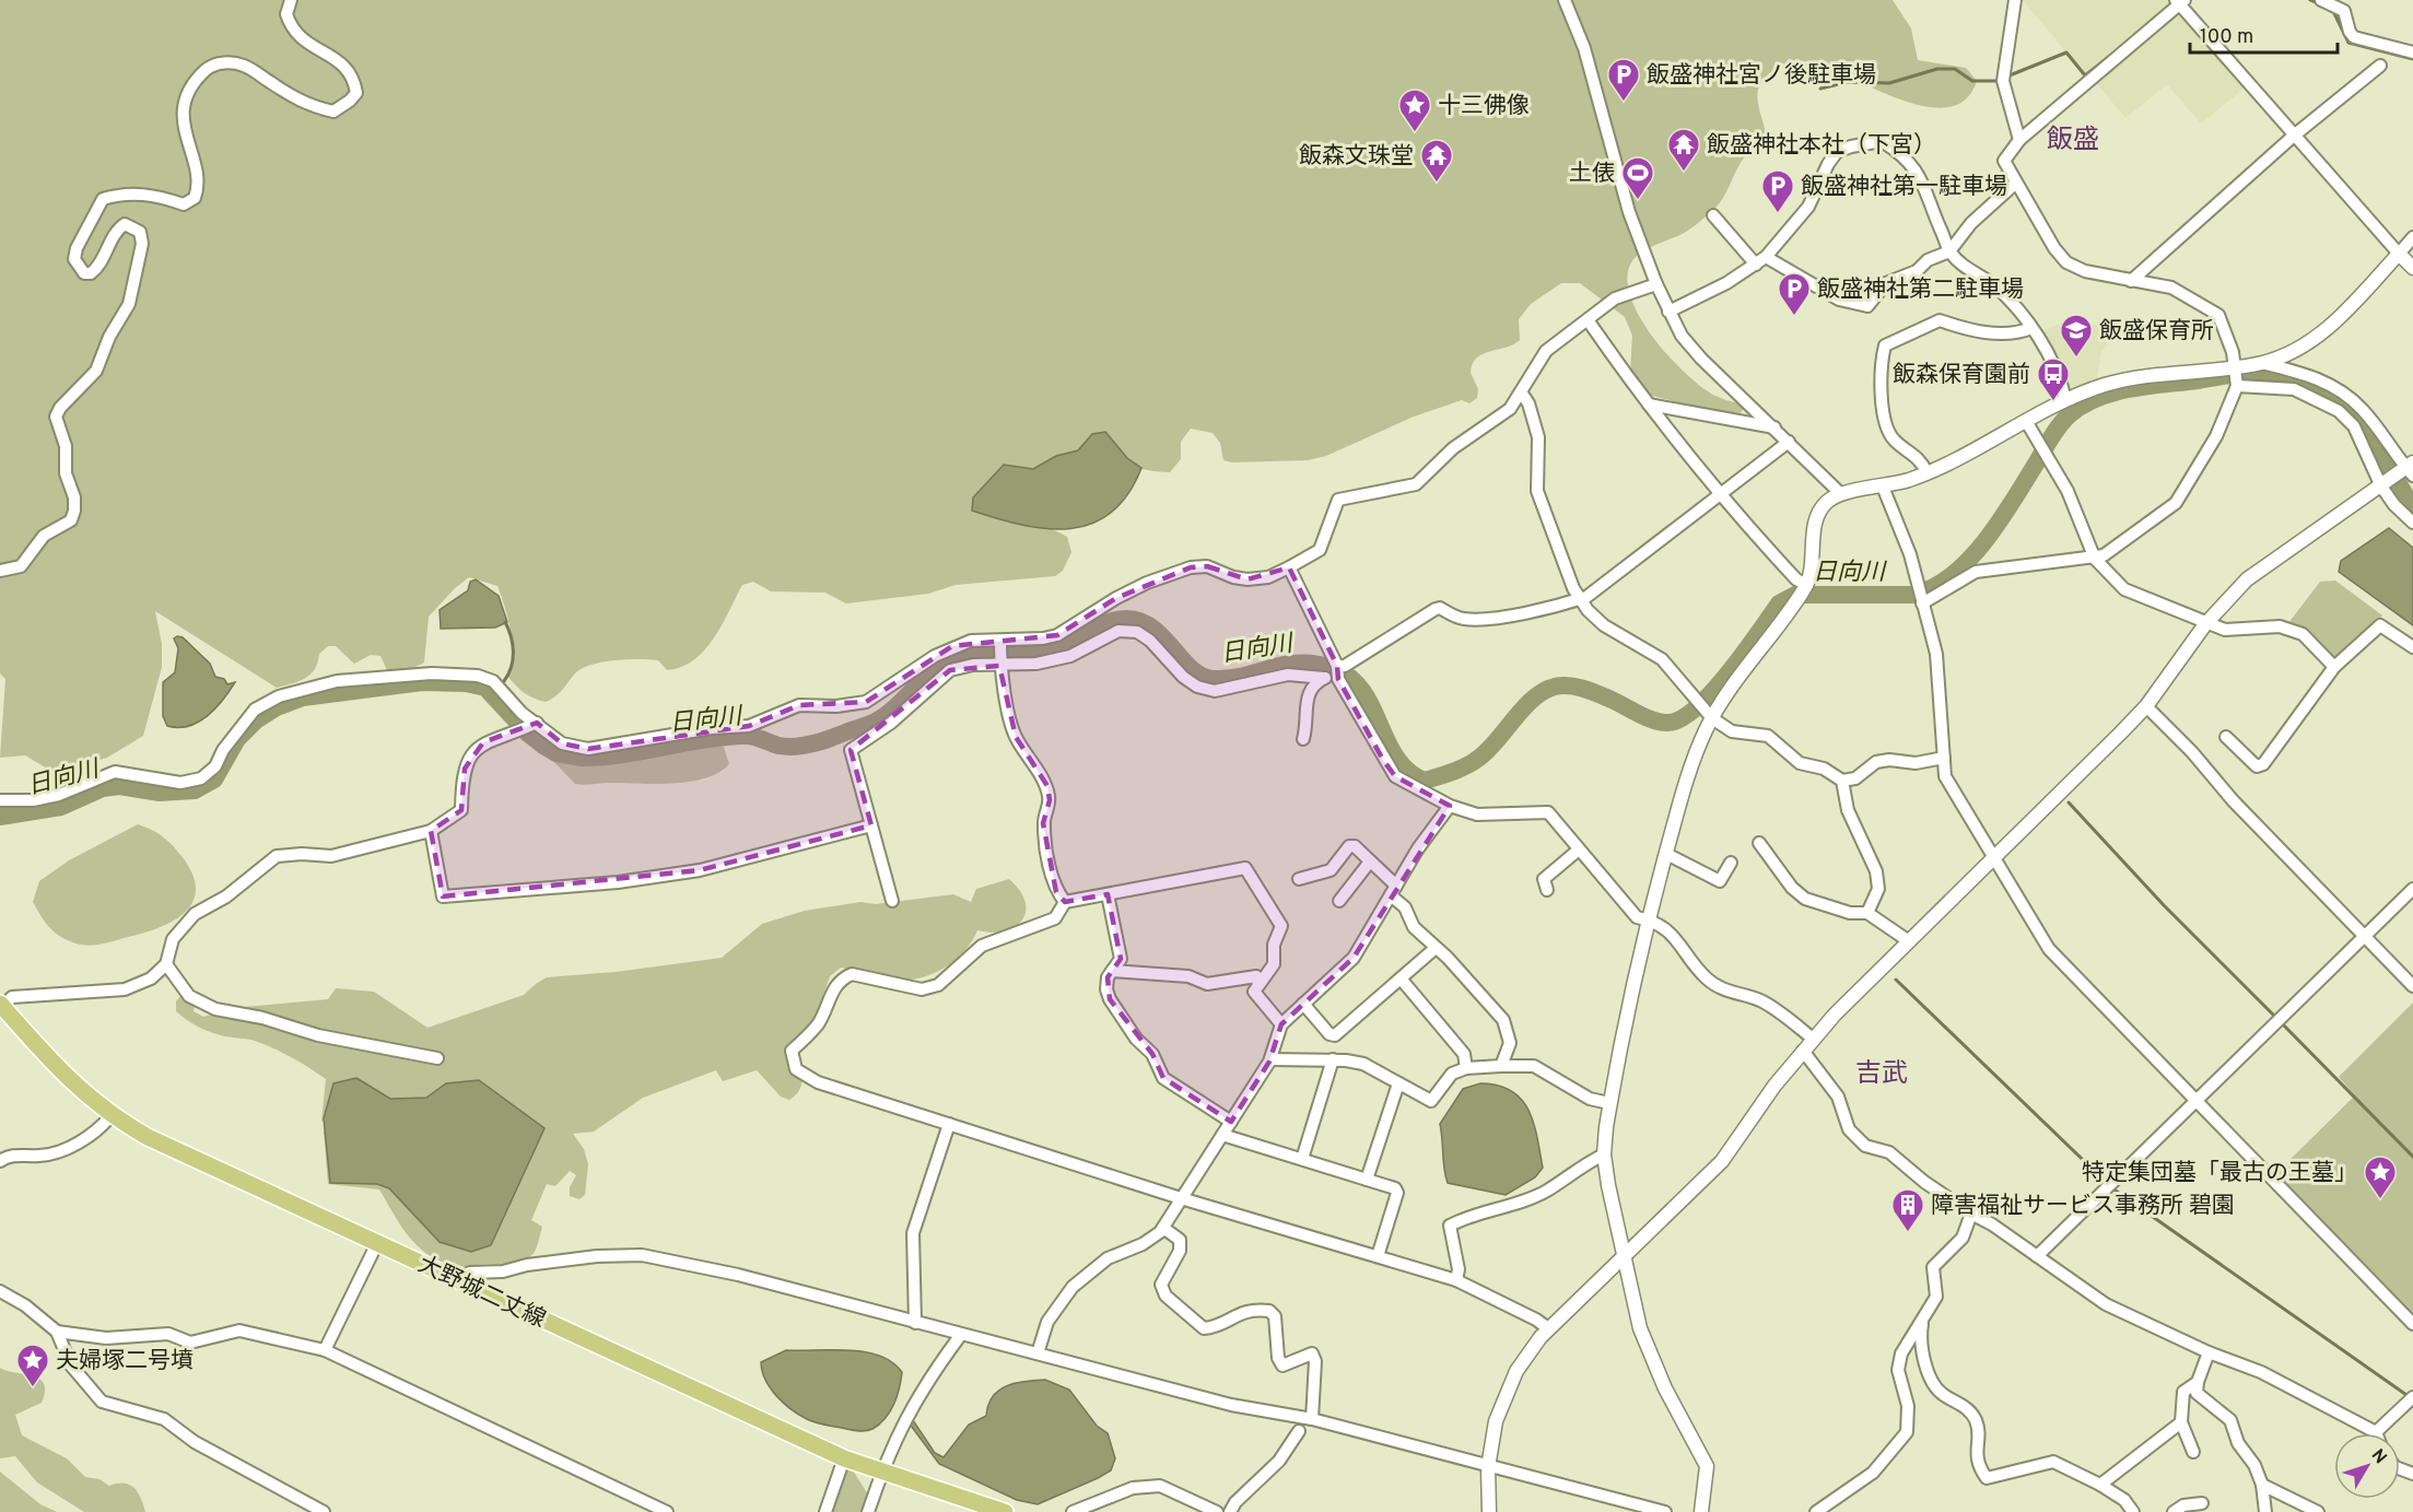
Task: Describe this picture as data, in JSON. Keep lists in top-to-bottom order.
{
  "streets": {
    "main road": ["大野城二丈線"]
  },
  "districts": ["飯盛", "吉武"],
  "water": ["日向川"],
  "places": {
    "parking": ["飯盛神社宮ノ後駐車場", "飯盛神社第一駐車場", "飯盛神社第二駐車場"],
    "place": ["十三佛像", "特定集団墓「最古の王墓」", "夫婦塚二号墳"],
    "temple": ["飯盛神社本社（下宮）", "飯森文珠堂"],
    "sports": ["土俵"],
    "school or university": ["飯盛保育所"],
    "bus stop": ["飯森保育園前"],
    "building": ["障害福祉サービス事務所 碧園"]
  },
  "scale_bar": "100 m",
  "north": "top right"
}
